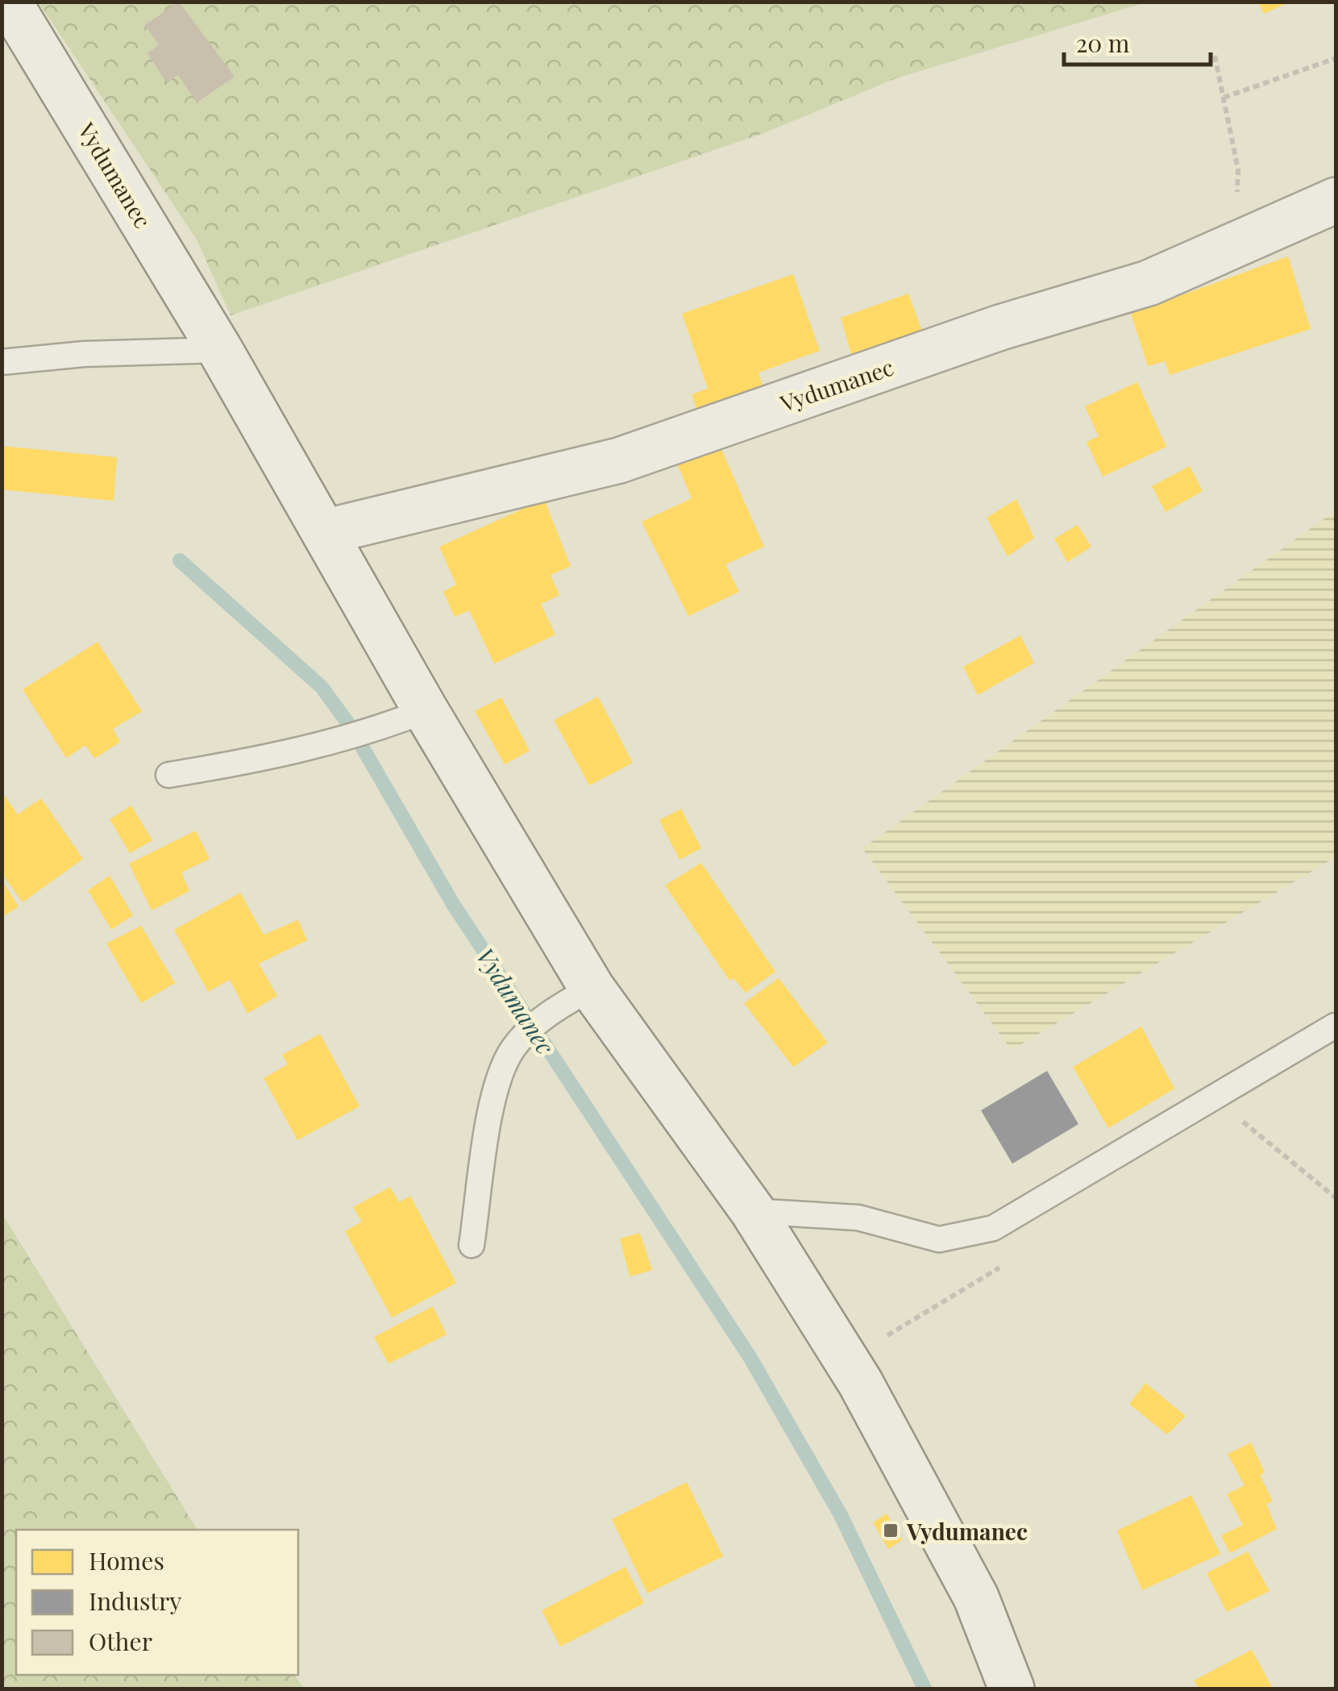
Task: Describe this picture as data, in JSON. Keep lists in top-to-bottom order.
{
  "streets": {
    "main road": ["Vydumanec"]
  },
  "water": ["Vydumanec"],
  "places": {
    "transit": ["Vydumanec"]
  },
  "legend": ["Homes", "Industry", "Other"],
  "scale_bar": "20 m"
}
